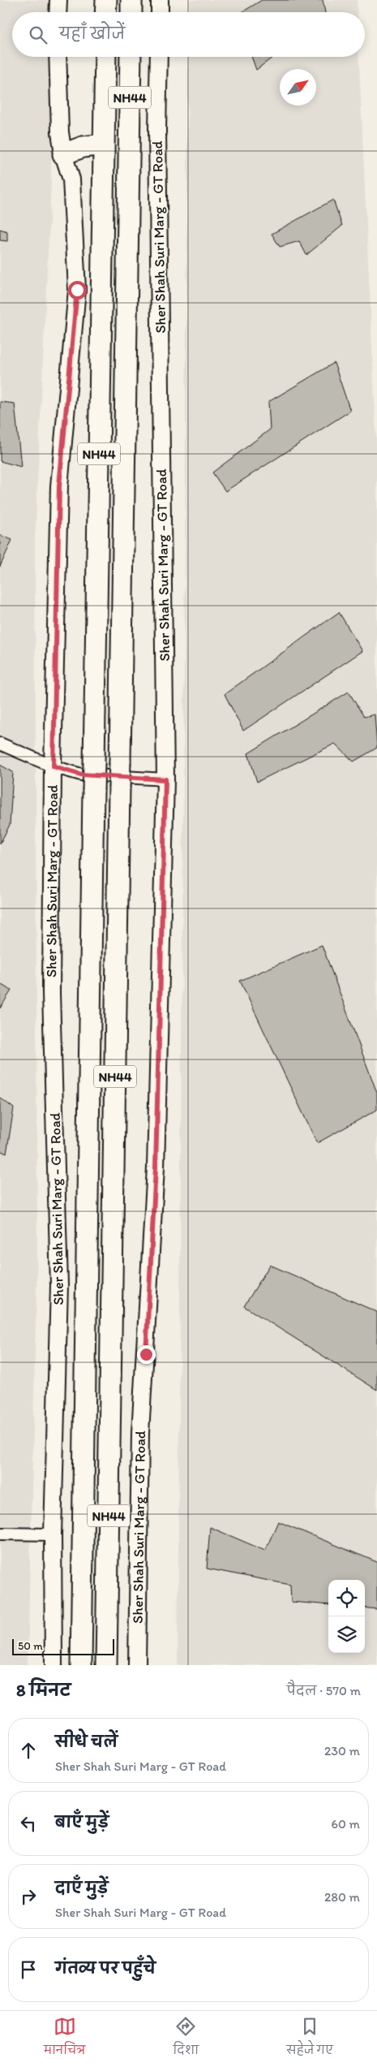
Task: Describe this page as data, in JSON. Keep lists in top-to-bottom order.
{
  "streets": {
    "highway": ["NH44", "Sher Shah Suri Marg - GT Road"]
  },
  "scale_bar": "50 m",
  "north": "top right",
  "page": {
    "search": "यहाँ खोजें",
    "scale": "50 m",
    "heading": ["8 मिनट", "पैदल · 570 m"],
    "list": [
      ["सीधे चलें", "Sher Shah Suri Marg - GT Road", "230 m"],
      ["बाएँ मुड़ें", "60 m"],
      ["दाएँ मुड़ें", "Sher Shah Suri Marg - GT Road", "280 m"],
      "गंतव्य पर पहुँचे"
    ],
    "nav": ["मानचित्र", "दिशा", "सहेजे गए"]
  }
}
